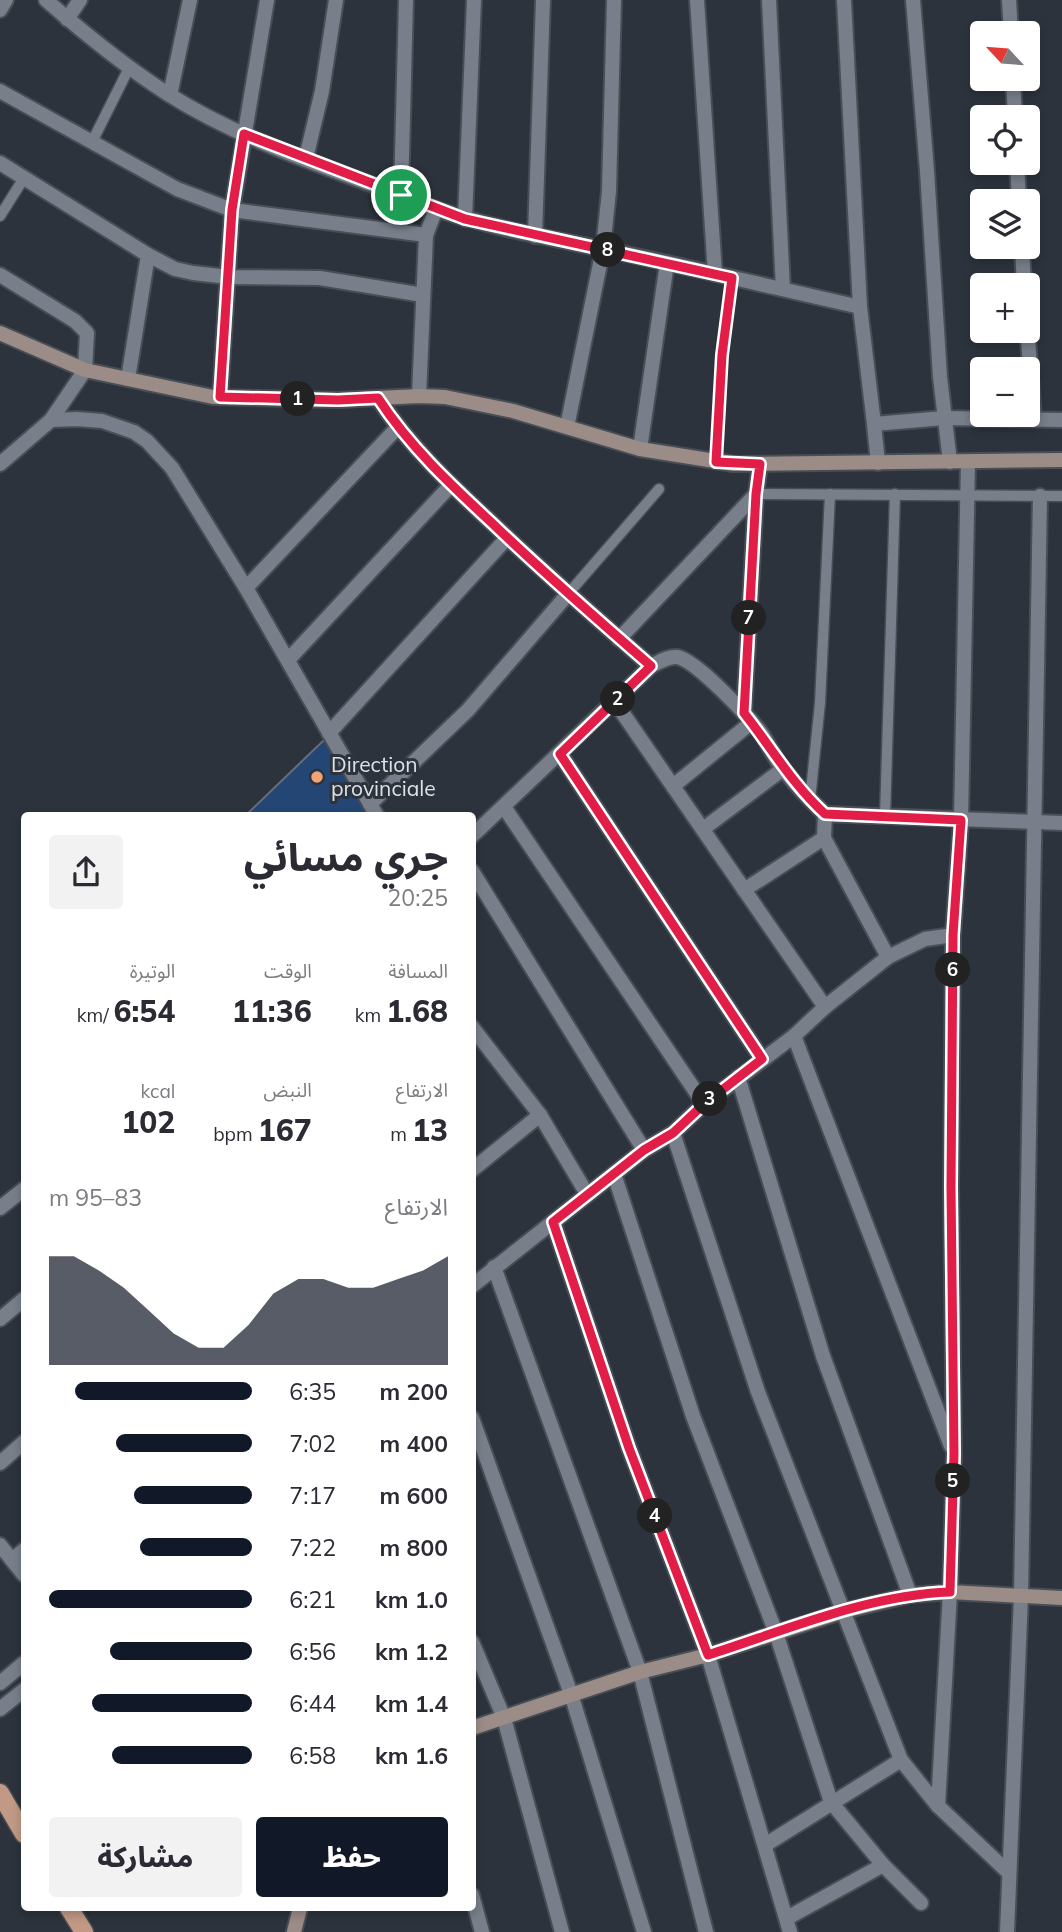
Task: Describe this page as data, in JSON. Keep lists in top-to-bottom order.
{
  "places": ["Direction provinciale"],
  "north": "top left",
  "page": {
    "map_buttons": ["+", "−"],
    "pins": [
      "8",
      "1",
      "7",
      "2",
      "6",
      "3",
      "5",
      "4"
    ],
    "heading": ["جري مسائي", "20:25"],
    "stats": [
      ["المسافة", "1.68 km"],
      ["الوقت", "11:36"],
      ["الوتيرة", "6:54 /km"],
      ["الارتفاع", "13 m"],
      ["النبض", "167 bpm"],
      ["kcal", "102"]
    ],
    "chart": ["الارتفاع", "83–95 m"],
    "list": [
      {
        "name": "200 m",
        "note": "6:35"
      },
      {
        "name": "400 m",
        "note": "7:02"
      },
      {
        "name": "600 m",
        "note": "7:17"
      },
      {
        "name": "800 m",
        "note": "7:22"
      },
      {
        "name": "1.0 km",
        "note": "6:21"
      },
      {
        "name": "1.2 km",
        "note": "6:56"
      },
      {
        "name": "1.4 km",
        "note": "6:44"
      },
      {
        "name": "1.6 km",
        "note": "6:58"
      }
    ],
    "buttons": ["حفظ", "مشاركة"]
  }
}
